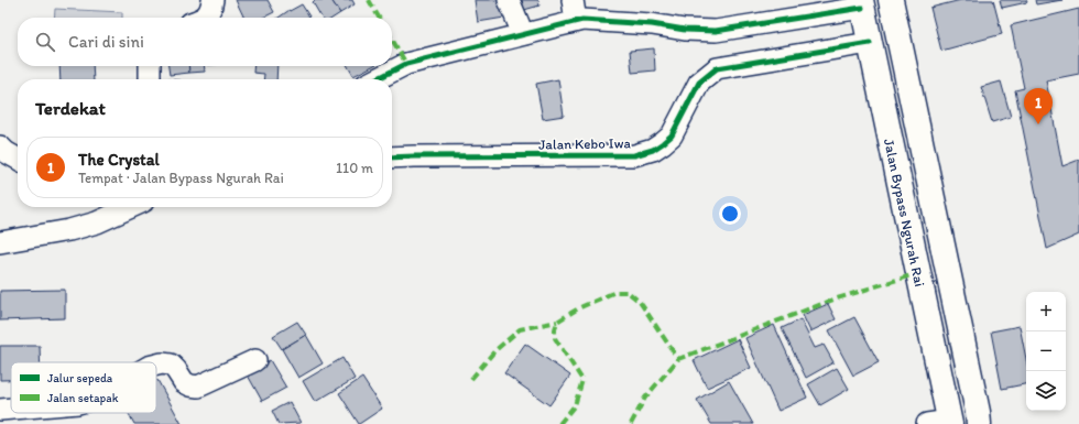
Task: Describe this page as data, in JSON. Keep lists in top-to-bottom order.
{
  "streets": {
    "highway": ["Jalan Bypass Ngurah Rai"],
    "street": ["Jalan Kebo Iwa"]
  },
  "crossings": [
    ["Jalan Kebo Iwa", "Jalan Bypass Ngurah Rai"]
  ],
  "legend": ["Jalur sepeda", "Jalan setapak"],
  "page": {
    "search": "Cari di sini",
    "heading": "Terdekat",
    "pins": "1",
    "list": [
      {
        "mark": "1",
        "name": "The Crystal",
        "note": "Tempat · Jalan Bypass Ngurah Rai",
        "value": "110 m"
      }
    ],
    "map_buttons": ["+", "−"]
  }
}
